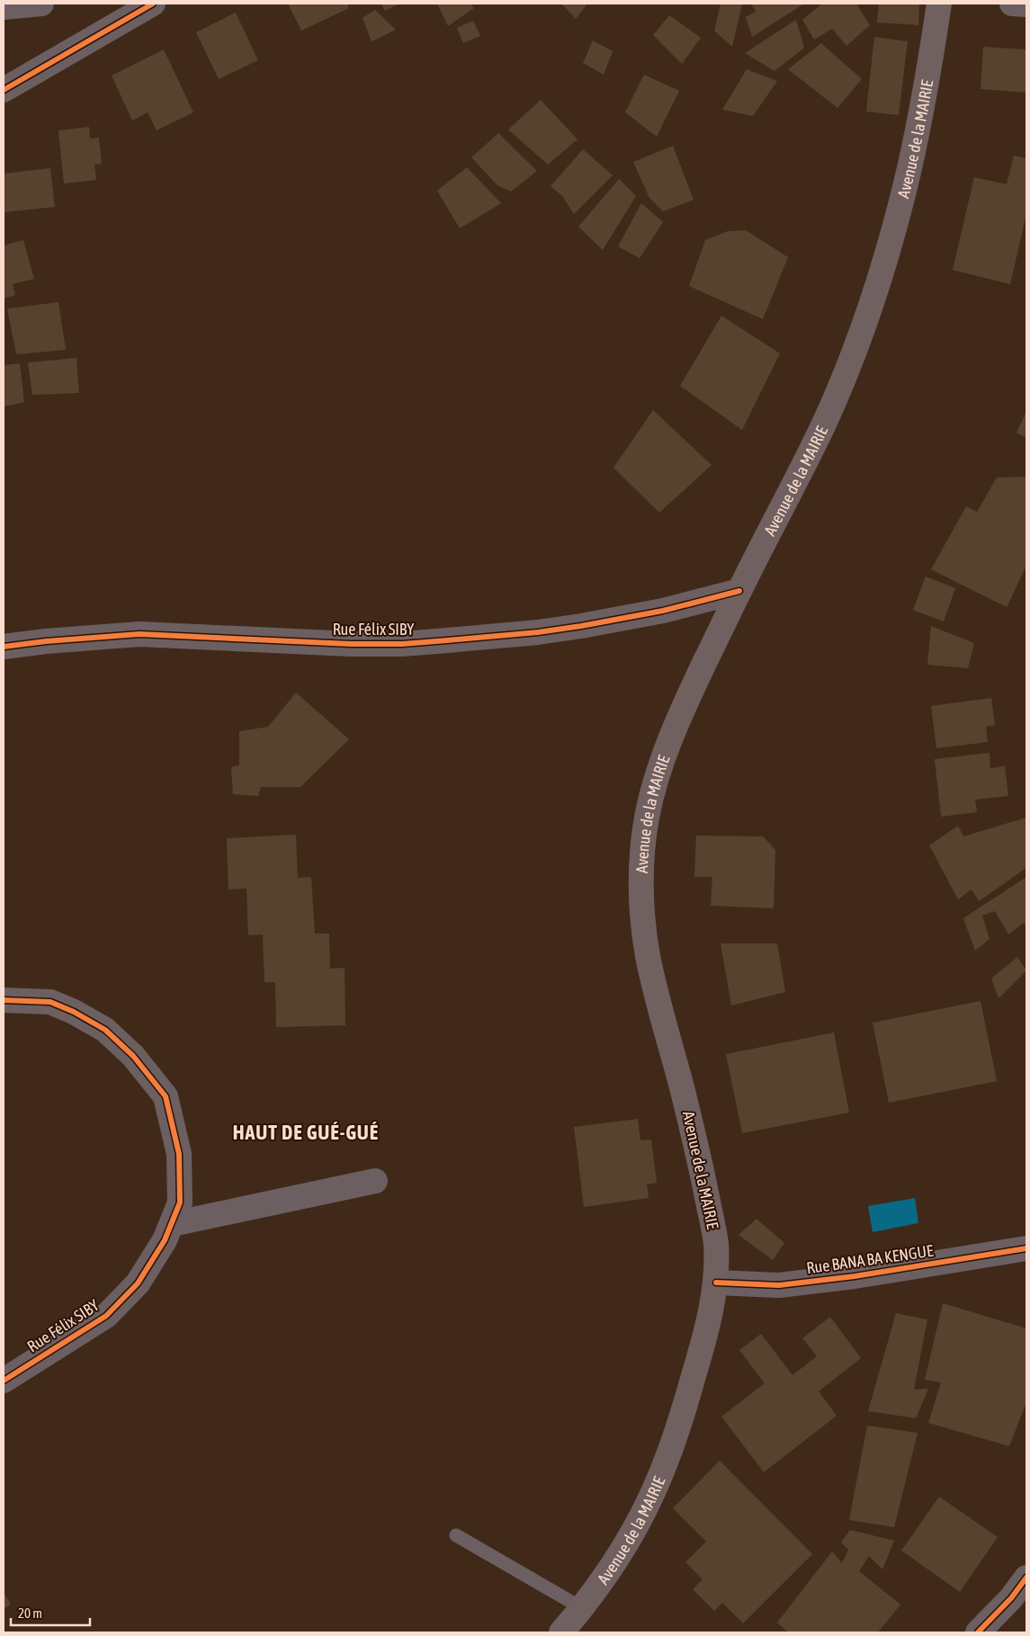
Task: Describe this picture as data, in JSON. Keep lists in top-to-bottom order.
{
  "streets": {
    "main road": ["Avenue de la MAIRIE"],
    "street": ["Rue Félix SIBY", "Rue BANA BA KENGUE"]
  },
  "crossings": [
    ["Avenue de la MAIRIE", "Rue Félix SIBY"],
    ["Avenue de la MAIRIE", "Rue BANA BA KENGUE"]
  ],
  "districts": ["HAUT DE GUÉ-GUÉ"],
  "scale_bar": "20 m"
}
